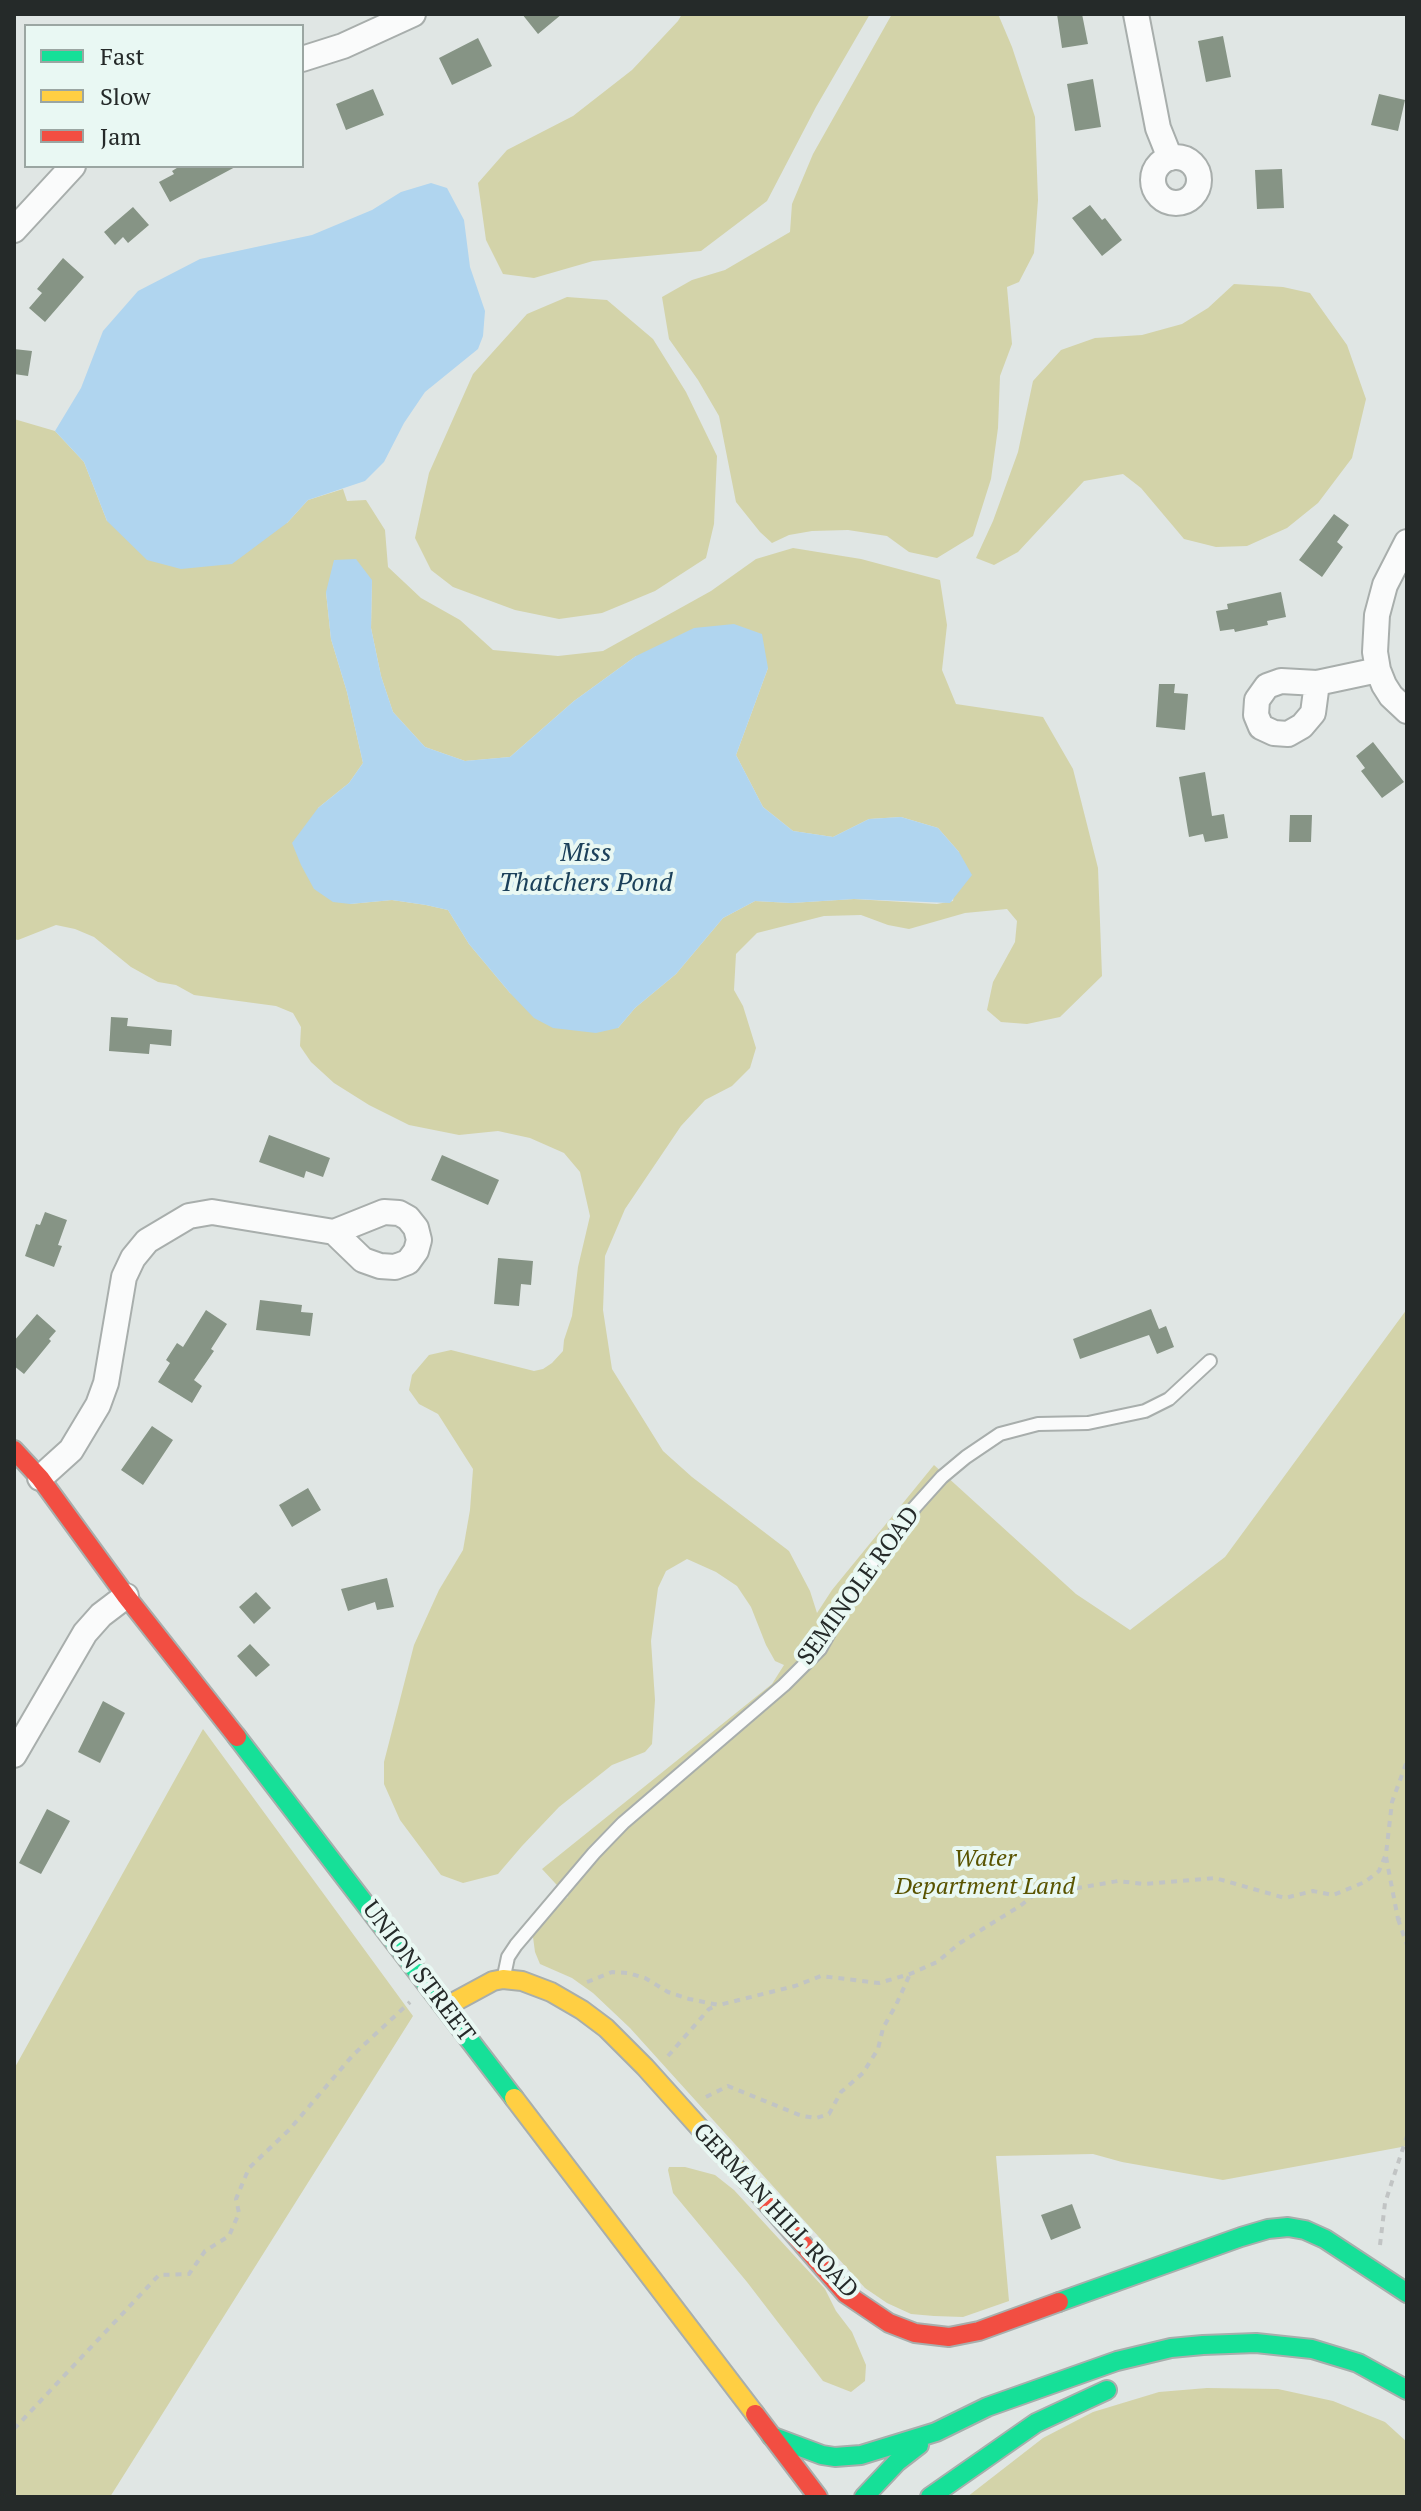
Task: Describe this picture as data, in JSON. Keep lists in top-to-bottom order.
{
  "streets": {
    "main road": ["UNION STREET", "GERMAN HILL ROAD"],
    "lane": ["SEMINOLE ROAD"]
  },
  "crossings": [
    ["SEMINOLE ROAD", "GERMAN HILL ROAD"]
  ],
  "water": ["Miss Thatchers Pond"],
  "parks": ["Water Department Land"],
  "legend": ["Fast", "Slow", "Jam"]
}
